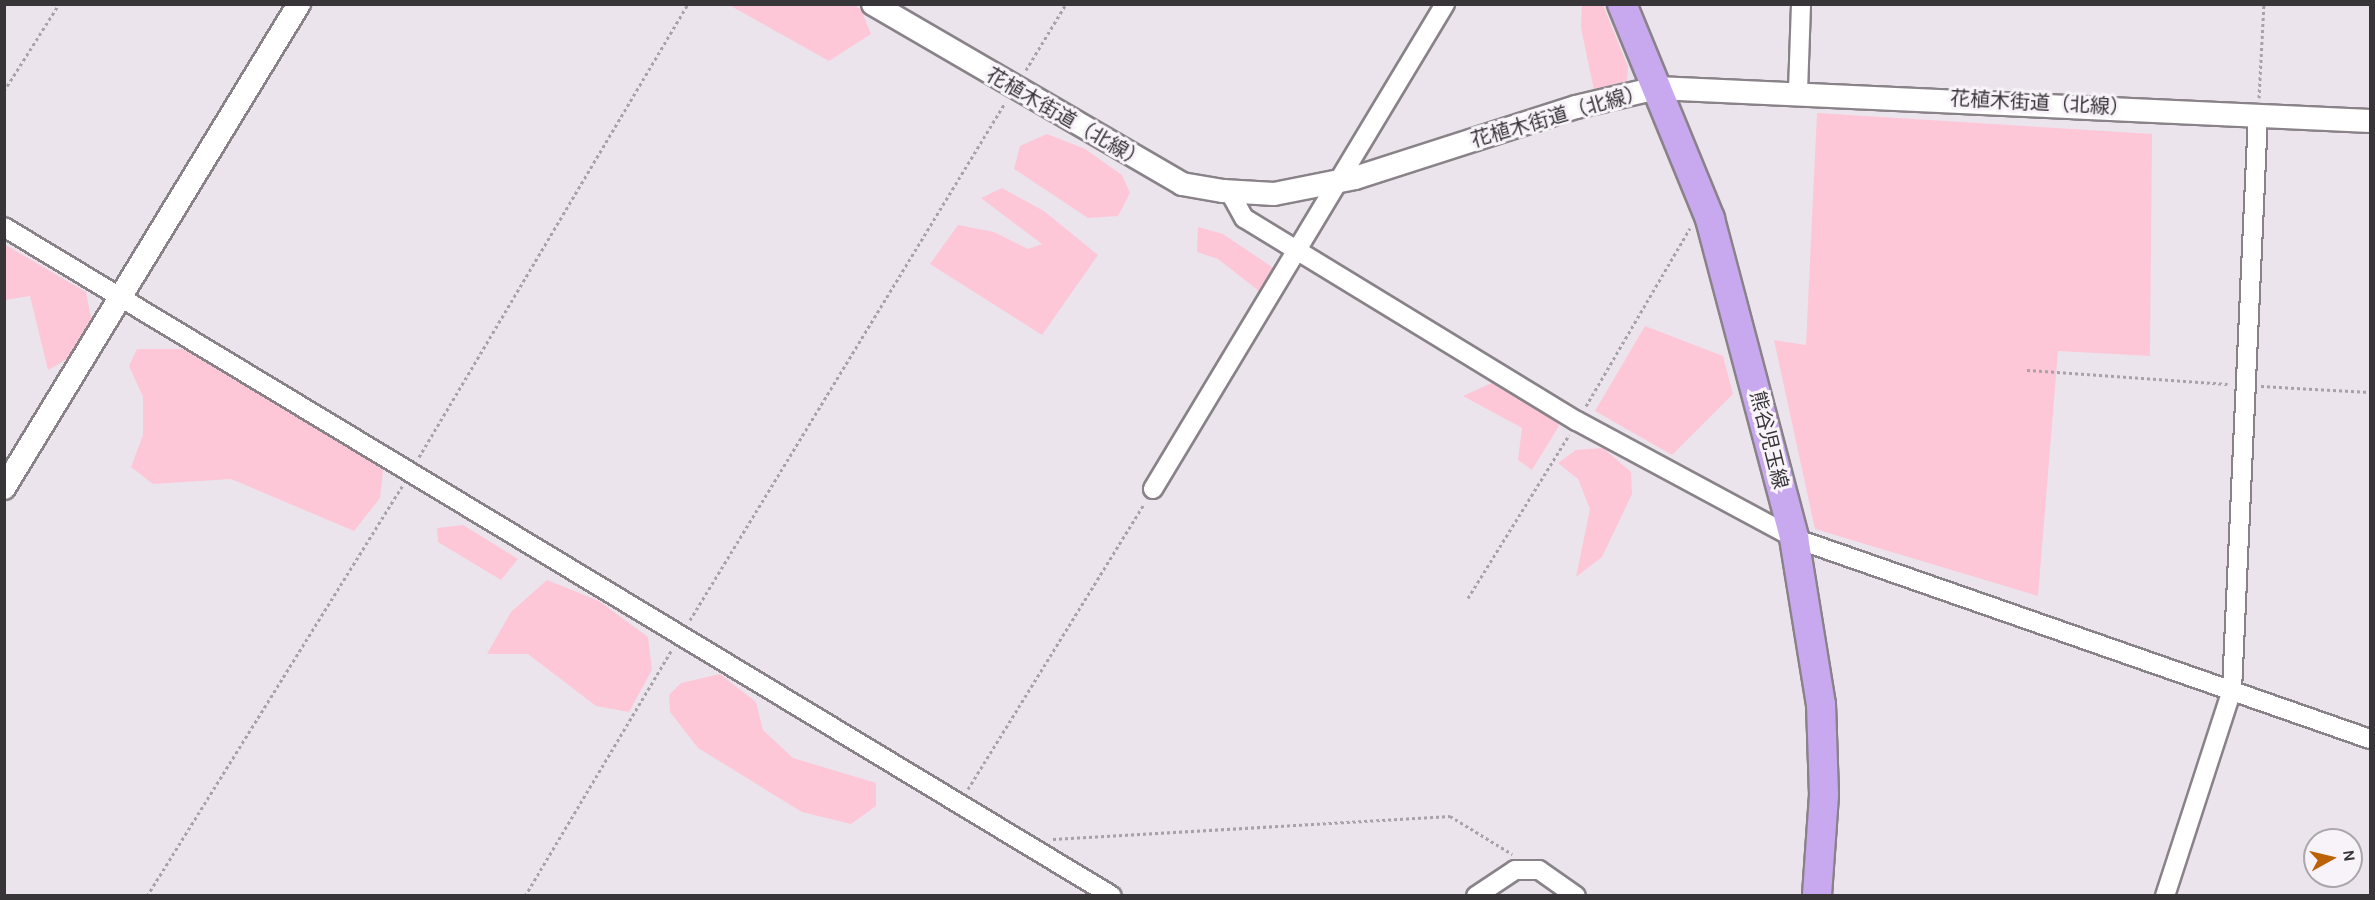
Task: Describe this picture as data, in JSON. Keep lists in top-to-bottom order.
{
  "streets": {
    "main road": ["熊谷児玉線"],
    "street": ["花植木街道（北線）"]
  },
  "crossings": [
    ["花植木街道（北線）", "熊谷児玉線"]
  ],
  "north": "right"
}
